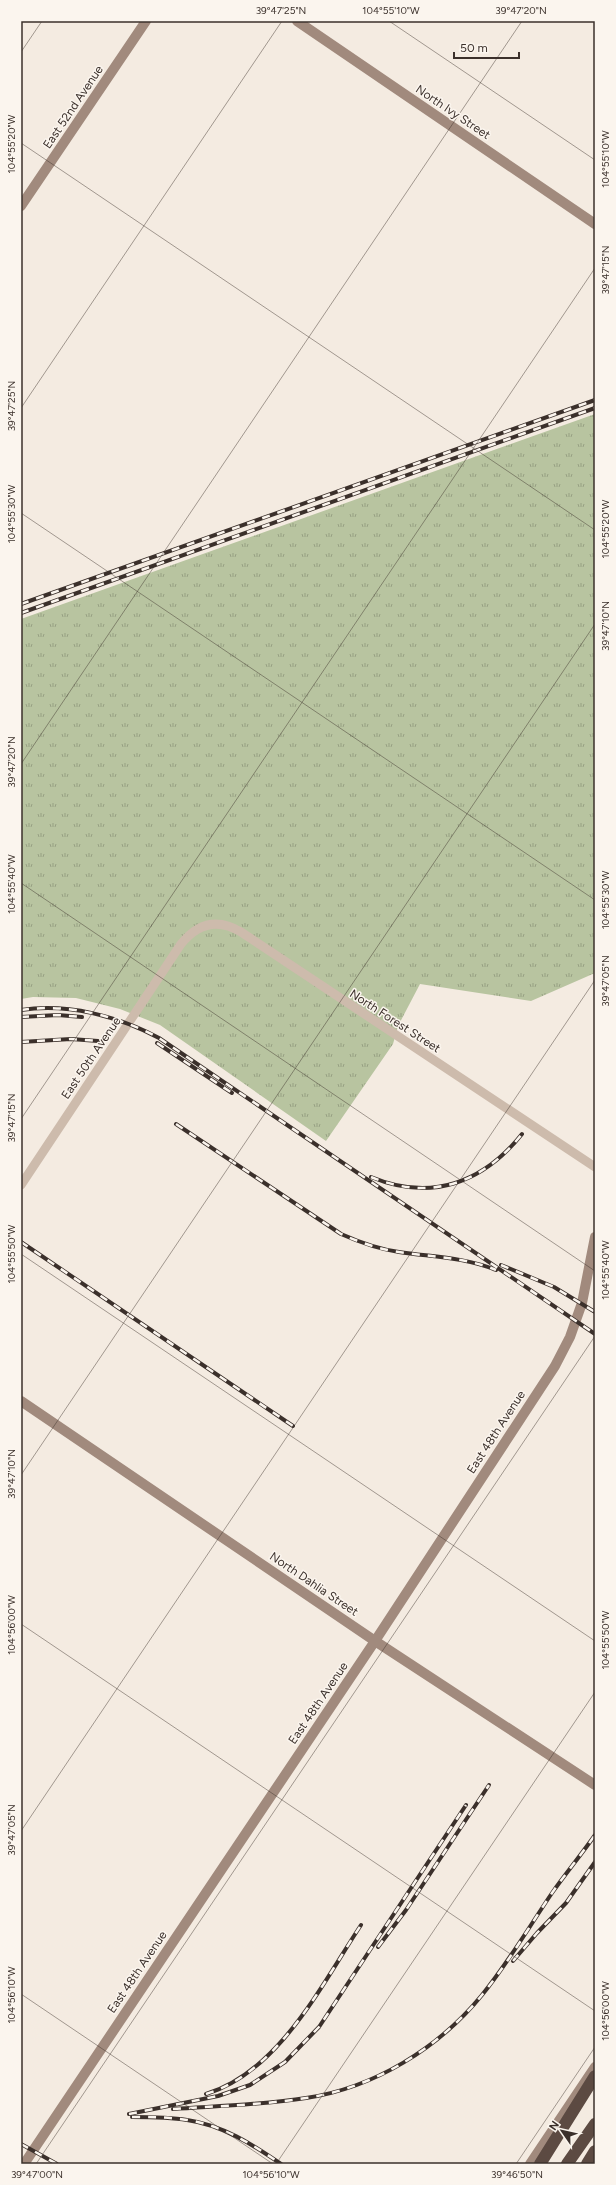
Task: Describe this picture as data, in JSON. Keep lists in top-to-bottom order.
{
  "streets": {
    "street": [
      "East 52nd Avenue",
      "North Ivy Street",
      "North Forest Street",
      "East 50th Avenue",
      "East 48th Avenue",
      "North Dahlia Street"
    ]
  },
  "crossings": [
    ["North Forest Street", "East 50th Avenue"],
    ["East 48th Avenue", "North Dahlia Street"]
  ],
  "scale_bar": "50 m",
  "north": "top left",
  "coordinates": [
    "39°47'25\"N",
    "104°55'10\"W",
    "39°47'20\"N",
    "104°55'20\"W",
    "39°47'15\"N",
    "104°55'30\"W",
    "39°47'10\"N",
    "104°55'40\"W",
    "39°47'05\"N",
    "104°55'50\"W",
    "104°56'00\"W",
    "104°56'10\"W",
    "39°47'00\"N",
    "39°46'50\"N"
  ]
}
